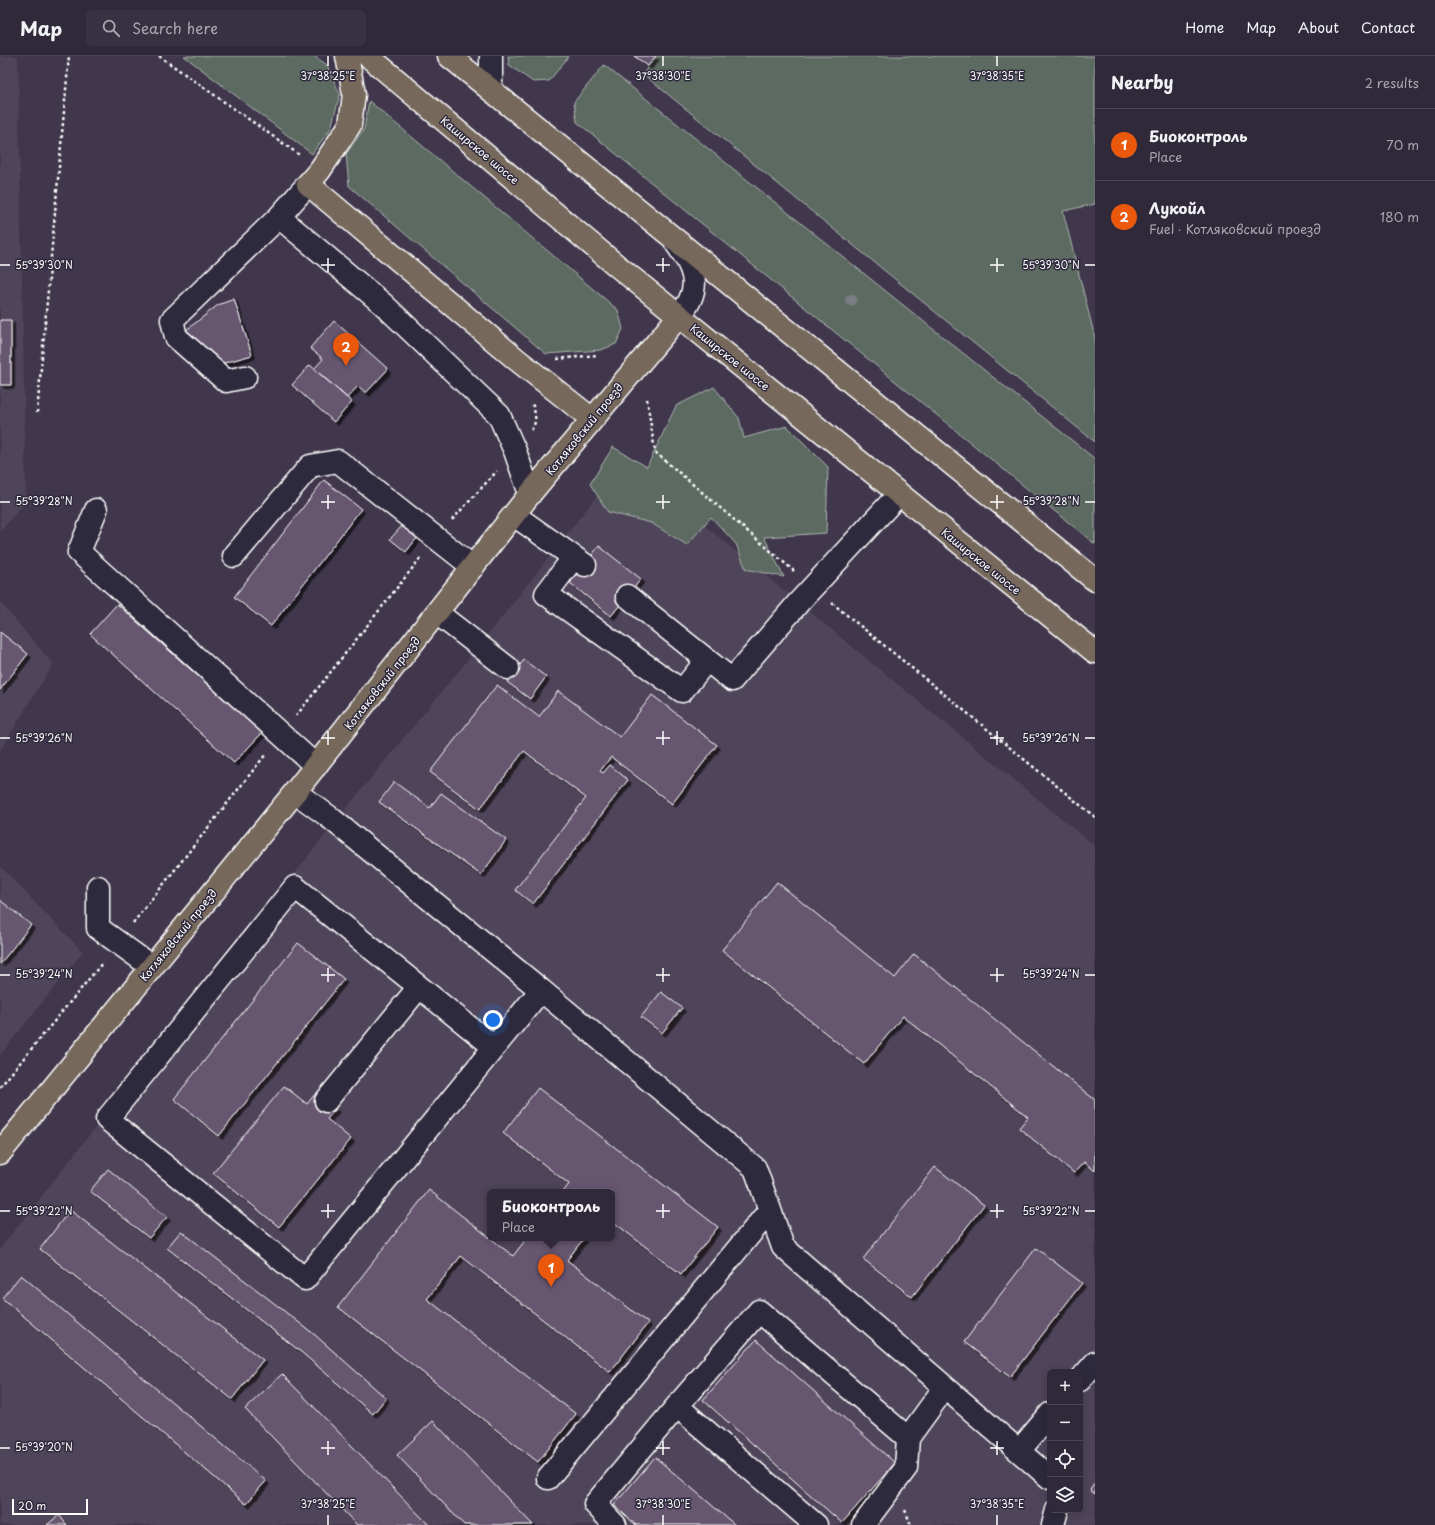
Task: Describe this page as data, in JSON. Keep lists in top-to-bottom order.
{
  "streets": {
    "main road": ["Каширское шоссе", "Котляковский проезд"]
  },
  "crossings": [
    ["Каширское шоссе", "Котляковский проезд"]
  ],
  "scale_bar": "20 m",
  "page": {
    "header": "Map",
    "search": "Search here",
    "nav": [
      "Home",
      "Map",
      "About",
      "Contact"
    ],
    "heading": ["Nearby", "2 results"],
    "list": [
      {
        "mark": "1",
        "name": "Биоконтроль",
        "note": "Place",
        "value": "70 m"
      },
      {
        "mark": "2",
        "name": "Лукойл",
        "note": "Fuel · Котляковский проезд",
        "value": "180 m"
      }
    ],
    "pins": ["2", "1"],
    "popup": ["Биоконтроль", "Place"],
    "map_buttons": ["+", "−"],
    "scale": "20 m"
  },
  "coordinates": [
    "37°38'25\"E",
    "37°38'30\"E",
    "37°38'35\"E",
    "55°39'30\"N",
    "55°39'28\"N",
    "55°39'26\"N",
    "55°39'24\"N",
    "55°39'22\"N",
    "55°39'20\"N"
  ]
}
